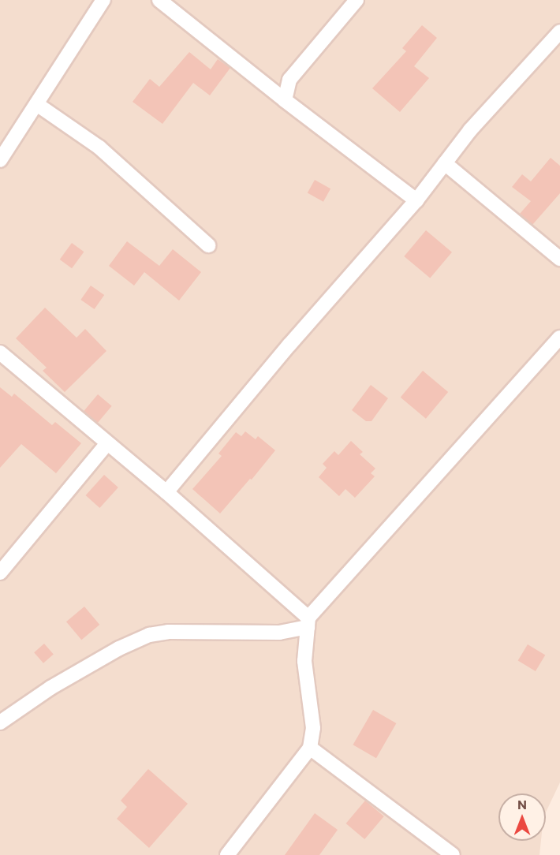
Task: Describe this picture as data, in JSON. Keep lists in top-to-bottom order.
{
  "north": "top"
}
